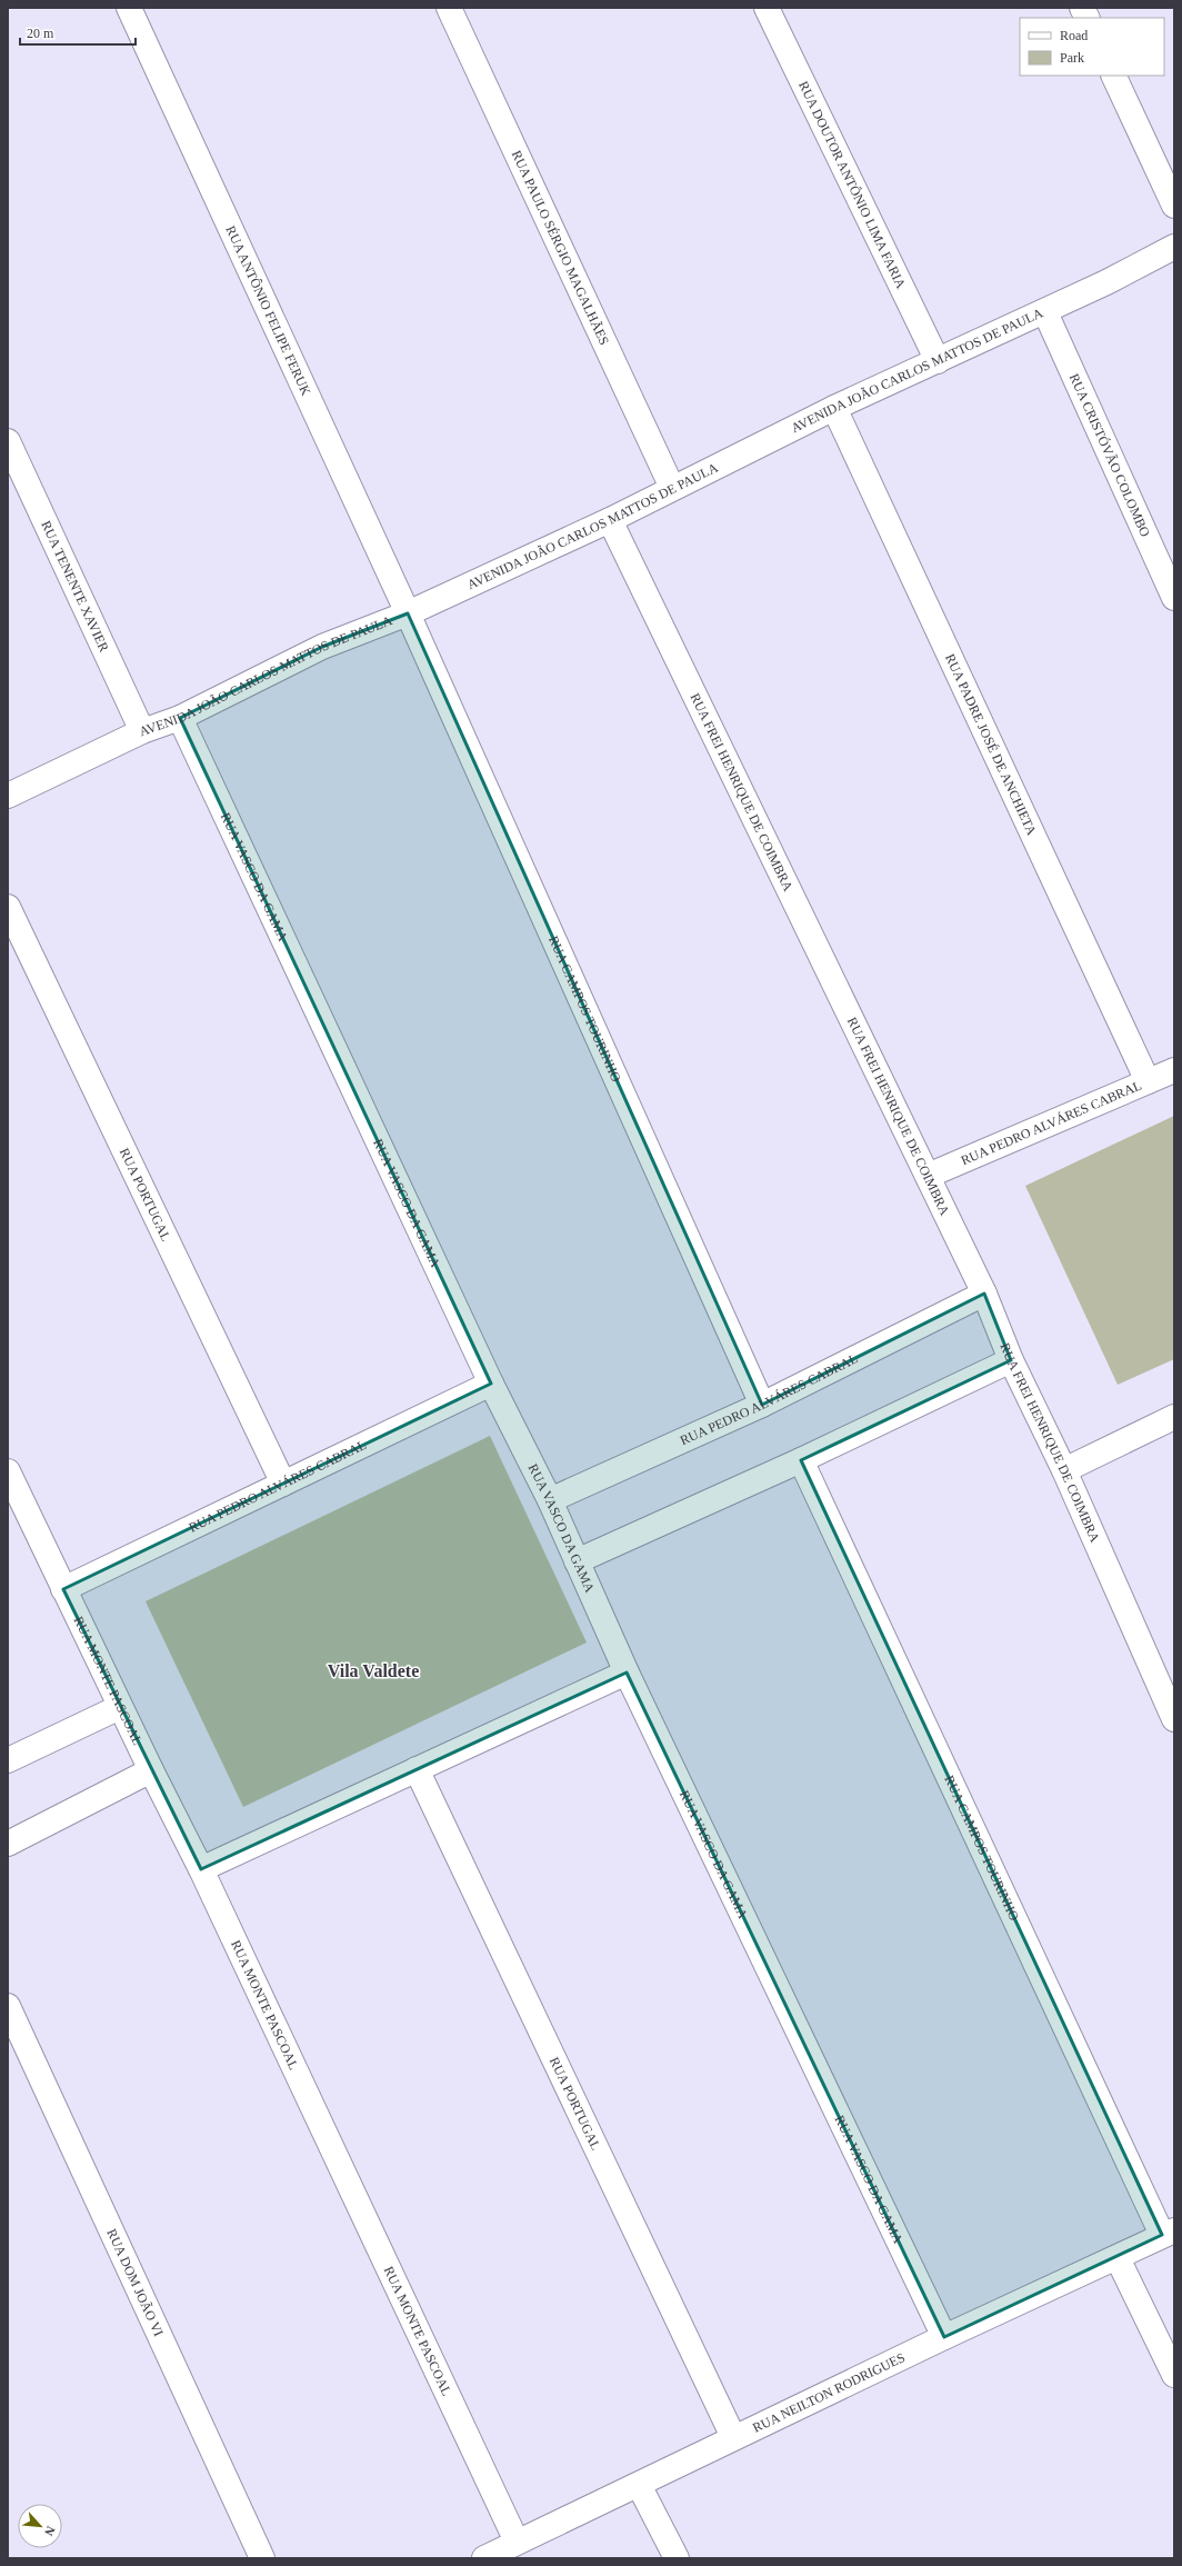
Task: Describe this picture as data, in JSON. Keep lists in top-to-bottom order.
{
  "streets": {
    "street": [
      "RUA DOUTOR ANTÔNIO LIMA FARIA",
      "RUA PAULO SÉRGIO MAGALHÃES",
      "RUA ANTÔNIO FELIPE FERUK",
      "AVENIDA JOÃO CARLOS MATTOS DE PAULA",
      "RUA CRISTÓVÃO COLOMBO",
      "RUA TENENTE XAVIER",
      "RUA PADRE JOSÉ DE ANCHIETA",
      "RUA FREI HENRIQUE DE COIMBRA",
      "RUA VASCO DA GAMA",
      "RUA CAMPOS TOURINHO",
      "RUA PEDRO ALVÁRES CABRAL",
      "RUA PORTUGAL",
      "RUA MONTE PASCOAL",
      "RUA DOM JOÃO VI",
      "RUA NEILTON RODRIGUES"
    ]
  },
  "crossings": [
    ["RUA DOUTOR ANTÔNIO LIMA FARIA", "AVENIDA JOÃO CARLOS MATTOS DE PAULA"],
    ["RUA PAULO SÉRGIO MAGALHÃES", "AVENIDA JOÃO CARLOS MATTOS DE PAULA"],
    ["RUA ANTÔNIO FELIPE FERUK", "AVENIDA JOÃO CARLOS MATTOS DE PAULA"],
    ["RUA ANTÔNIO FELIPE FERUK", "RUA CAMPOS TOURINHO"],
    ["AVENIDA JOÃO CARLOS MATTOS DE PAULA", "RUA CRISTÓVÃO COLOMBO"],
    ["AVENIDA JOÃO CARLOS MATTOS DE PAULA", "RUA TENENTE XAVIER"],
    ["AVENIDA JOÃO CARLOS MATTOS DE PAULA", "RUA PADRE JOSÉ DE ANCHIETA"],
    ["AVENIDA JOÃO CARLOS MATTOS DE PAULA", "RUA FREI HENRIQUE DE COIMBRA"],
    ["AVENIDA JOÃO CARLOS MATTOS DE PAULA", "RUA VASCO DA GAMA"],
    ["AVENIDA JOÃO CARLOS MATTOS DE PAULA", "RUA CAMPOS TOURINHO"],
    ["RUA PADRE JOSÉ DE ANCHIETA", "RUA PEDRO ALVÁRES CABRAL"],
    ["RUA FREI HENRIQUE DE COIMBRA", "RUA PEDRO ALVÁRES CABRAL"],
    ["RUA VASCO DA GAMA", "RUA PEDRO ALVÁRES CABRAL"],
    ["RUA VASCO DA GAMA", "RUA NEILTON RODRIGUES"],
    ["RUA CAMPOS TOURINHO", "RUA PEDRO ALVÁRES CABRAL"],
    ["RUA CAMPOS TOURINHO", "RUA NEILTON RODRIGUES"],
    ["RUA PEDRO ALVÁRES CABRAL", "RUA PORTUGAL"],
    ["RUA PEDRO ALVÁRES CABRAL", "RUA MONTE PASCOAL"],
    ["RUA PORTUGAL", "RUA NEILTON RODRIGUES"],
    ["RUA MONTE PASCOAL", "RUA NEILTON RODRIGUES"]
  ],
  "districts": ["Vila Valdete"],
  "legend": ["Road", "Park"],
  "scale_bar": "20 m",
  "north": "bottom right"
}
